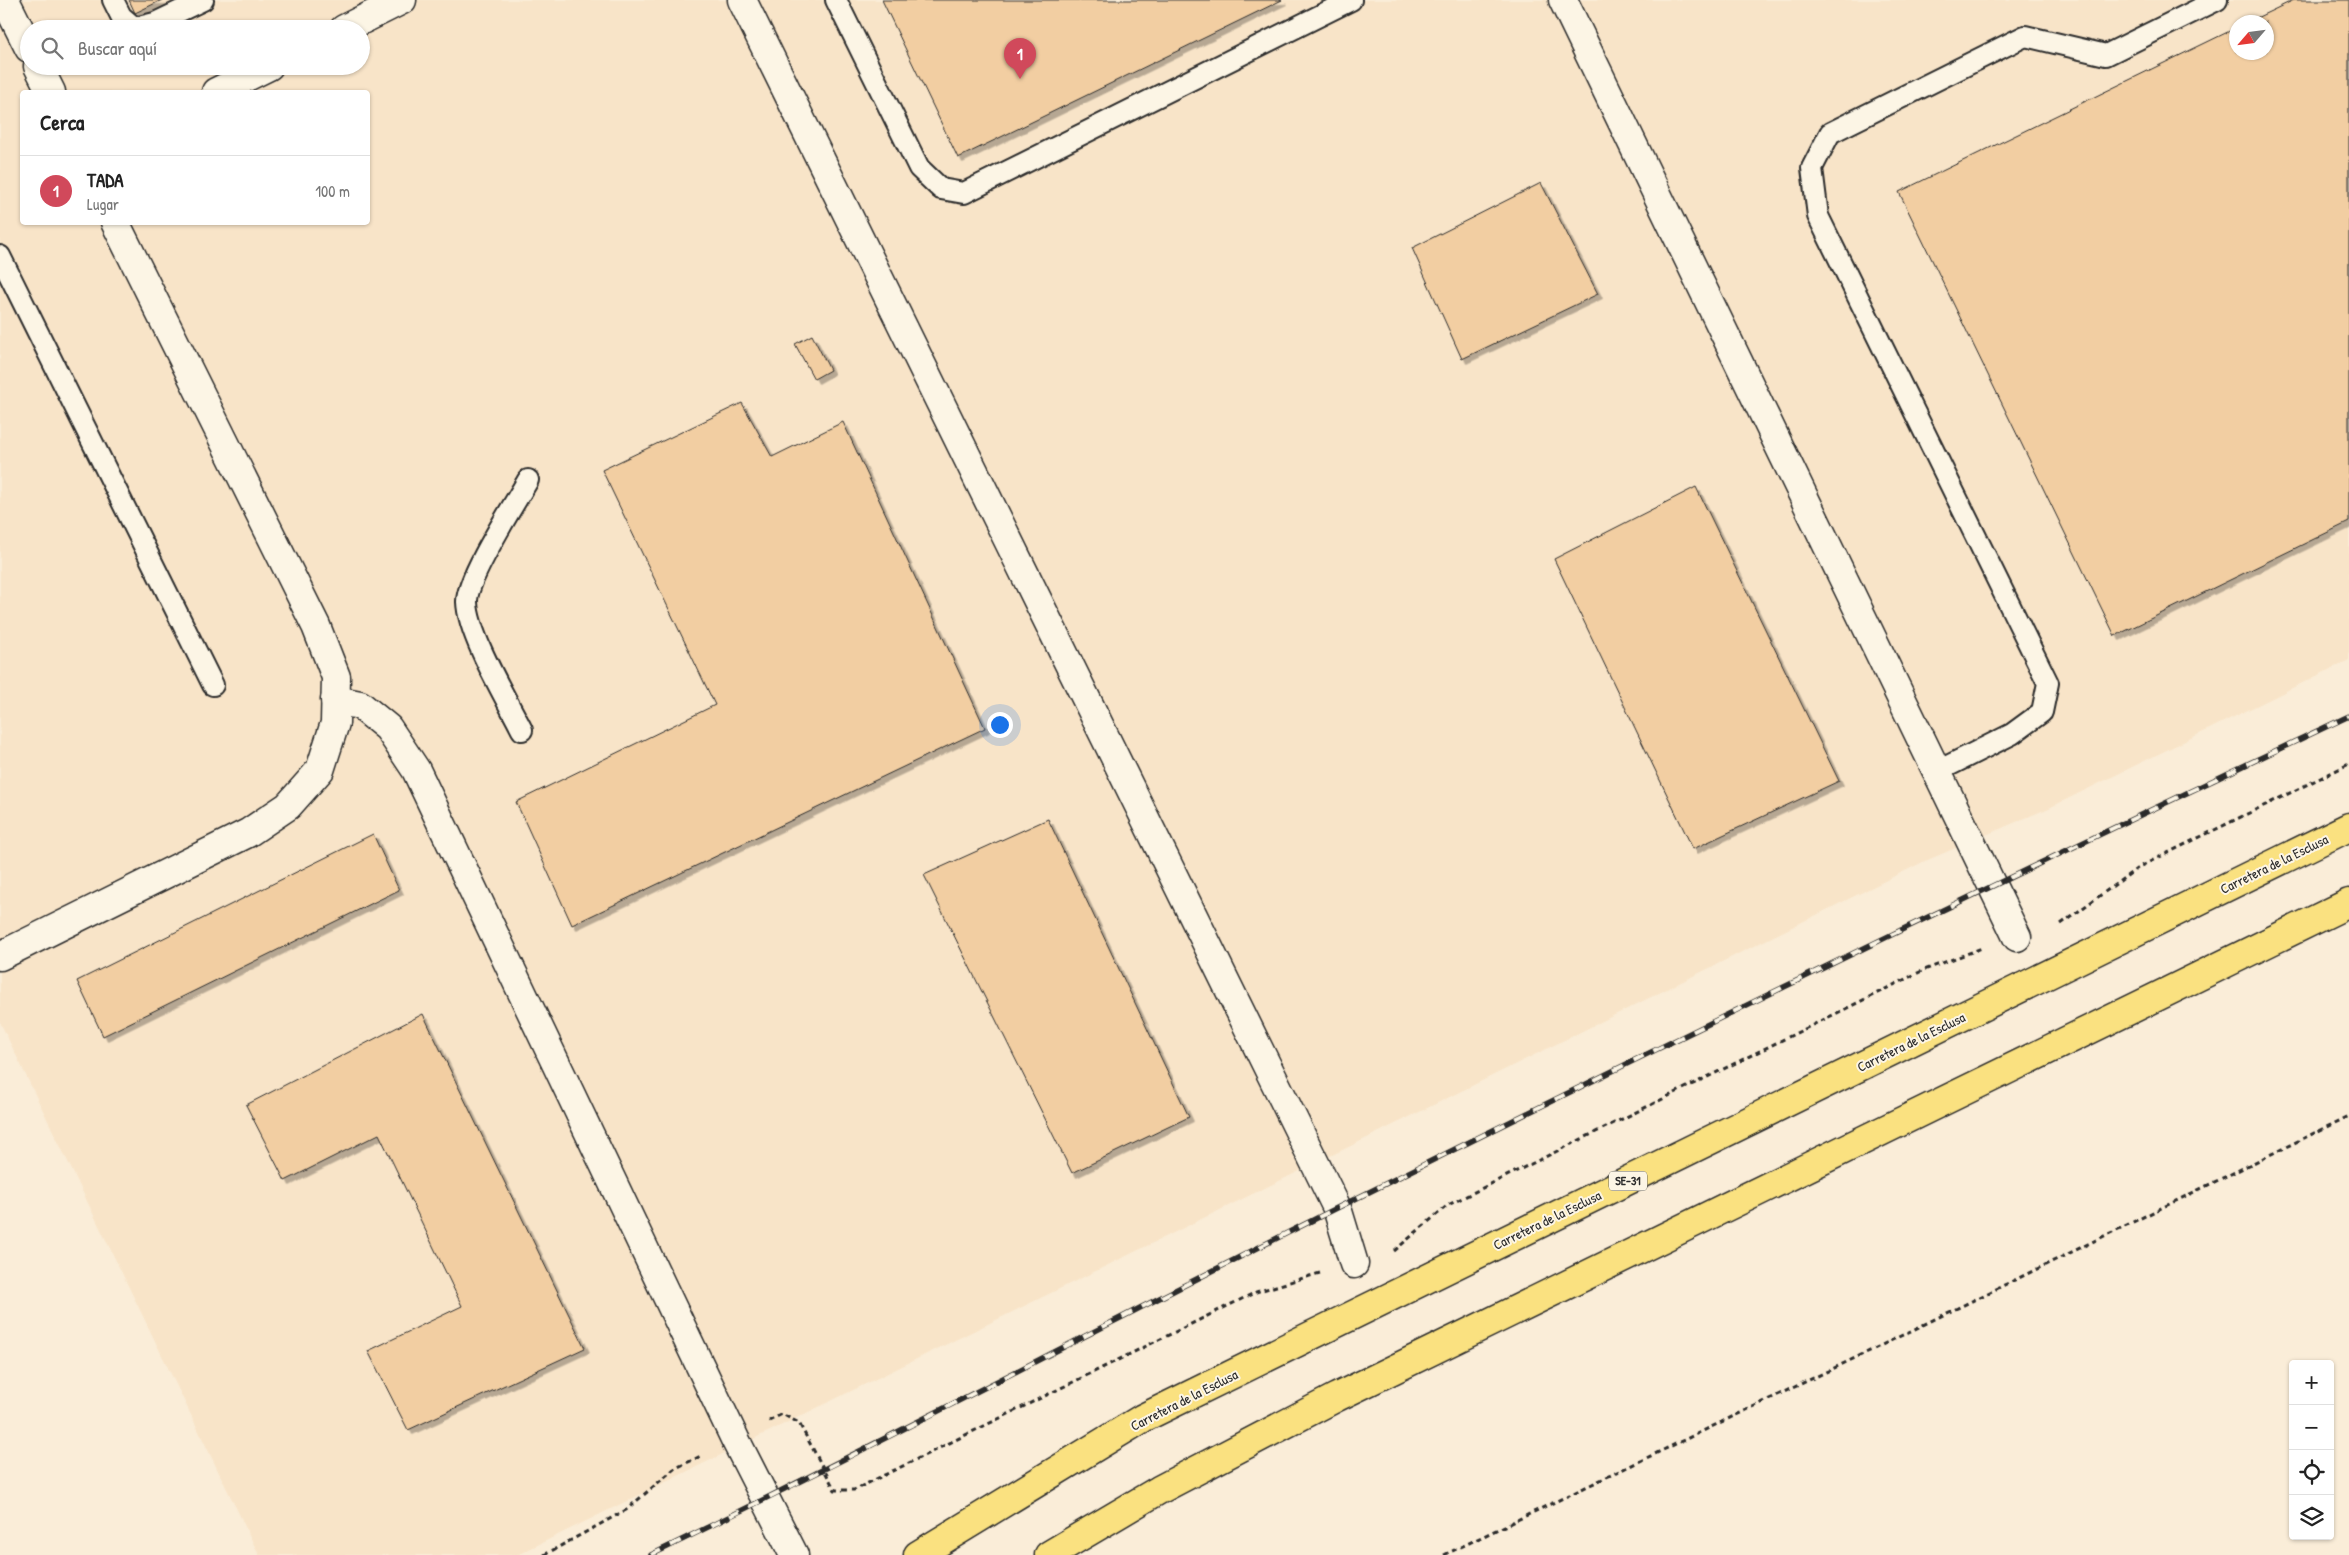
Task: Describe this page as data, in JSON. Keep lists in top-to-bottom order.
{
  "streets": {
    "highway": ["Carretera de la Esclusa", "SE-31"]
  },
  "north": "bottom left",
  "page": {
    "search": "Buscar aquí",
    "pins": "1",
    "heading": "Cerca",
    "list": [
      {
        "mark": "1",
        "name": "TADA",
        "note": "Lugar",
        "value": "100 m"
      }
    ],
    "map_buttons": ["+", "−"]
  }
}
